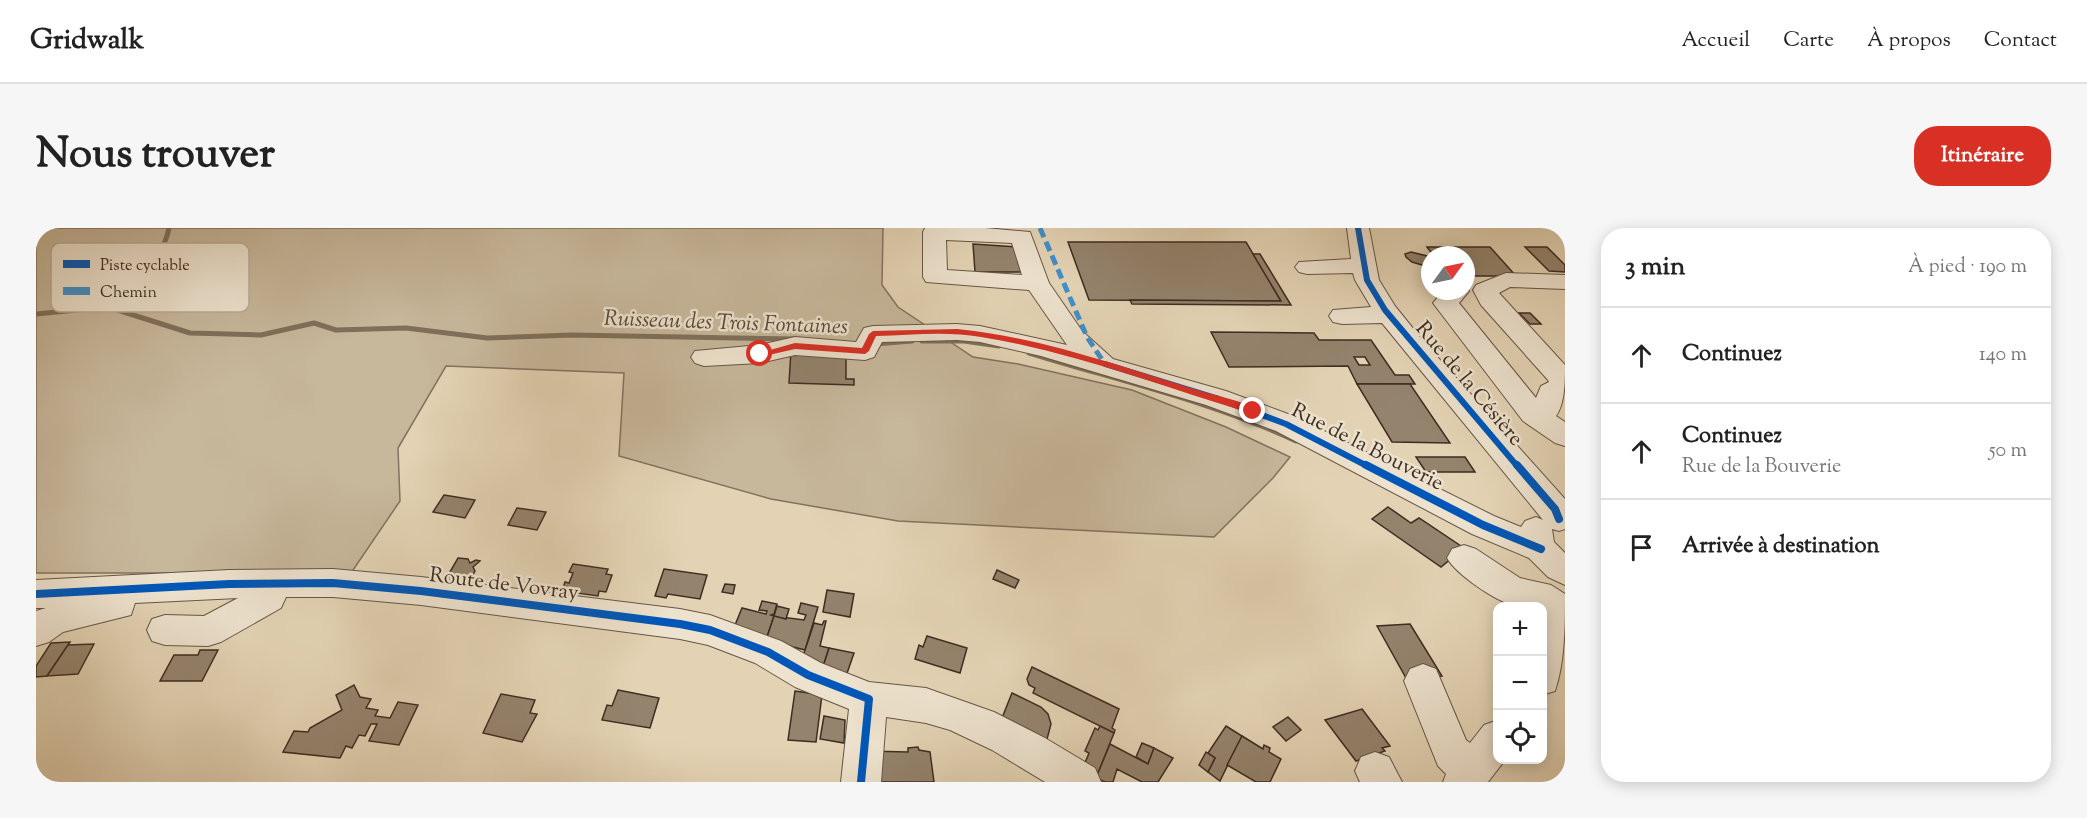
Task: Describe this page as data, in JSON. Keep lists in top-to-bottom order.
{
  "streets": {
    "street": ["Rue de la Césière", "Rue de la Bouverie", "Route de Vovray"]
  },
  "water": ["Ruisseau des Trois Fontaines"],
  "legend": ["Piste cyclable", "Chemin"],
  "north": "top right",
  "page": {
    "header": "Gridwalk",
    "nav": [
      "Accueil",
      "Carte",
      "À propos",
      "Contact"
    ],
    "title": "Nous trouver",
    "buttons": "Itinéraire",
    "heading": ["3 min", "À pied · 190 m"],
    "list": [
      ["Continuez", "140 m"],
      ["Continuez", "Rue de la Bouverie", "50 m"],
      "Arrivée à destination"
    ],
    "map_buttons": ["+", "−"]
  }
}
